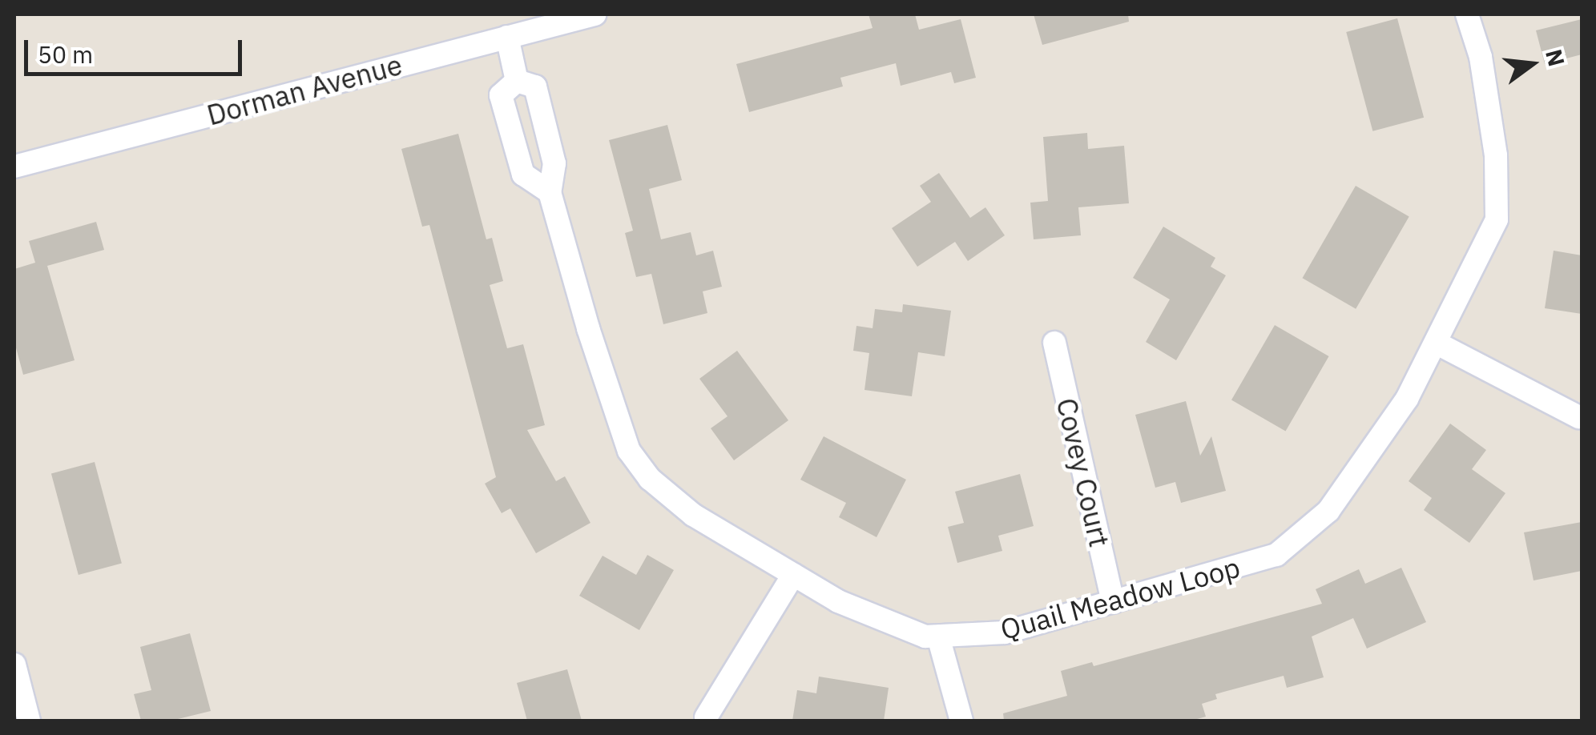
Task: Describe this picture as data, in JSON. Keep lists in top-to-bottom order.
{
  "streets": {
    "street": ["Dorman Avenue", "Covey Court", "Quail Meadow Loop"]
  },
  "crossings": [
    ["Covey Court", "Quail Meadow Loop"]
  ],
  "scale_bar": "50 m",
  "north": "right"
}
